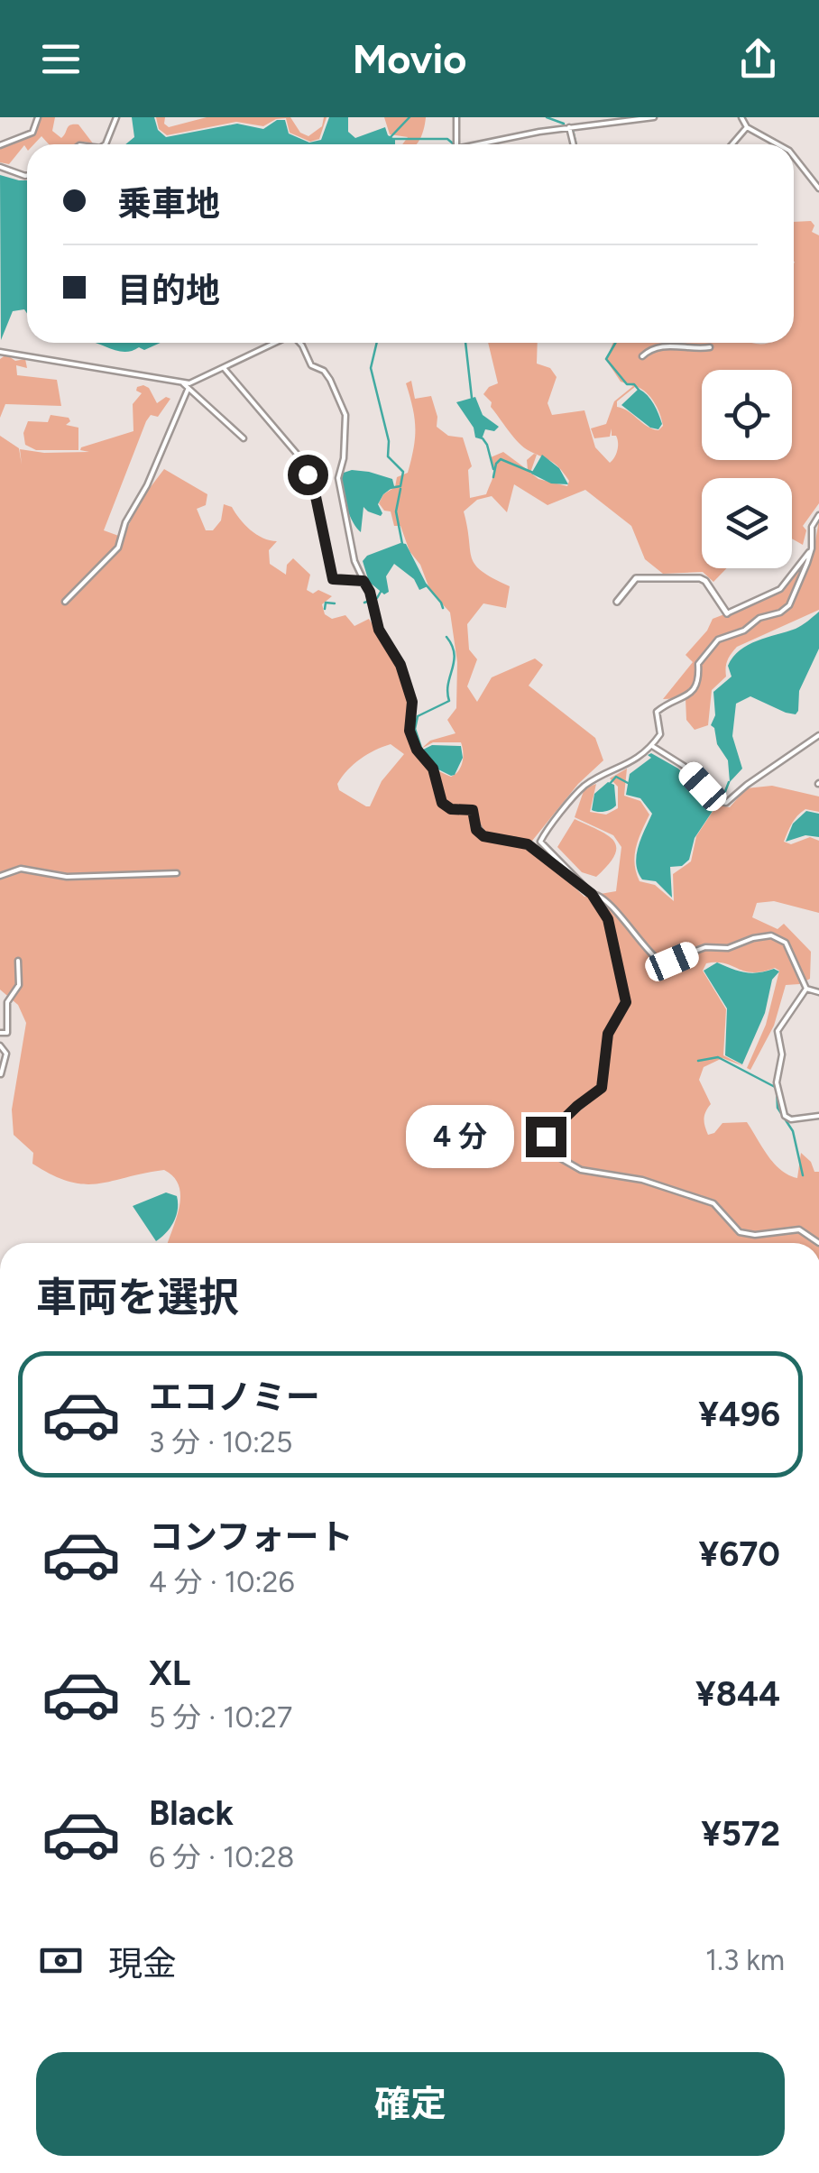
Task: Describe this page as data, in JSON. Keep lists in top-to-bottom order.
{
  "page": {
    "header": "Movio",
    "banner": ["乗車地", "目的地"],
    "bubble": "4 分",
    "heading": "車両を選択",
    "list": [
      {
        "name": "エコノミー",
        "note": "3 分 · 10:25",
        "value": "¥496"
      },
      {
        "name": "コンフォート",
        "note": "4 分 · 10:26",
        "value": "¥670"
      },
      {
        "name": "XL",
        "note": "5 分 · 10:27",
        "value": "¥844"
      },
      {
        "name": "Black",
        "note": "6 分 · 10:28",
        "value": "¥572"
      }
    ],
    "pay": ["現金", "1.3 km"],
    "buttons": "確定"
  }
}
